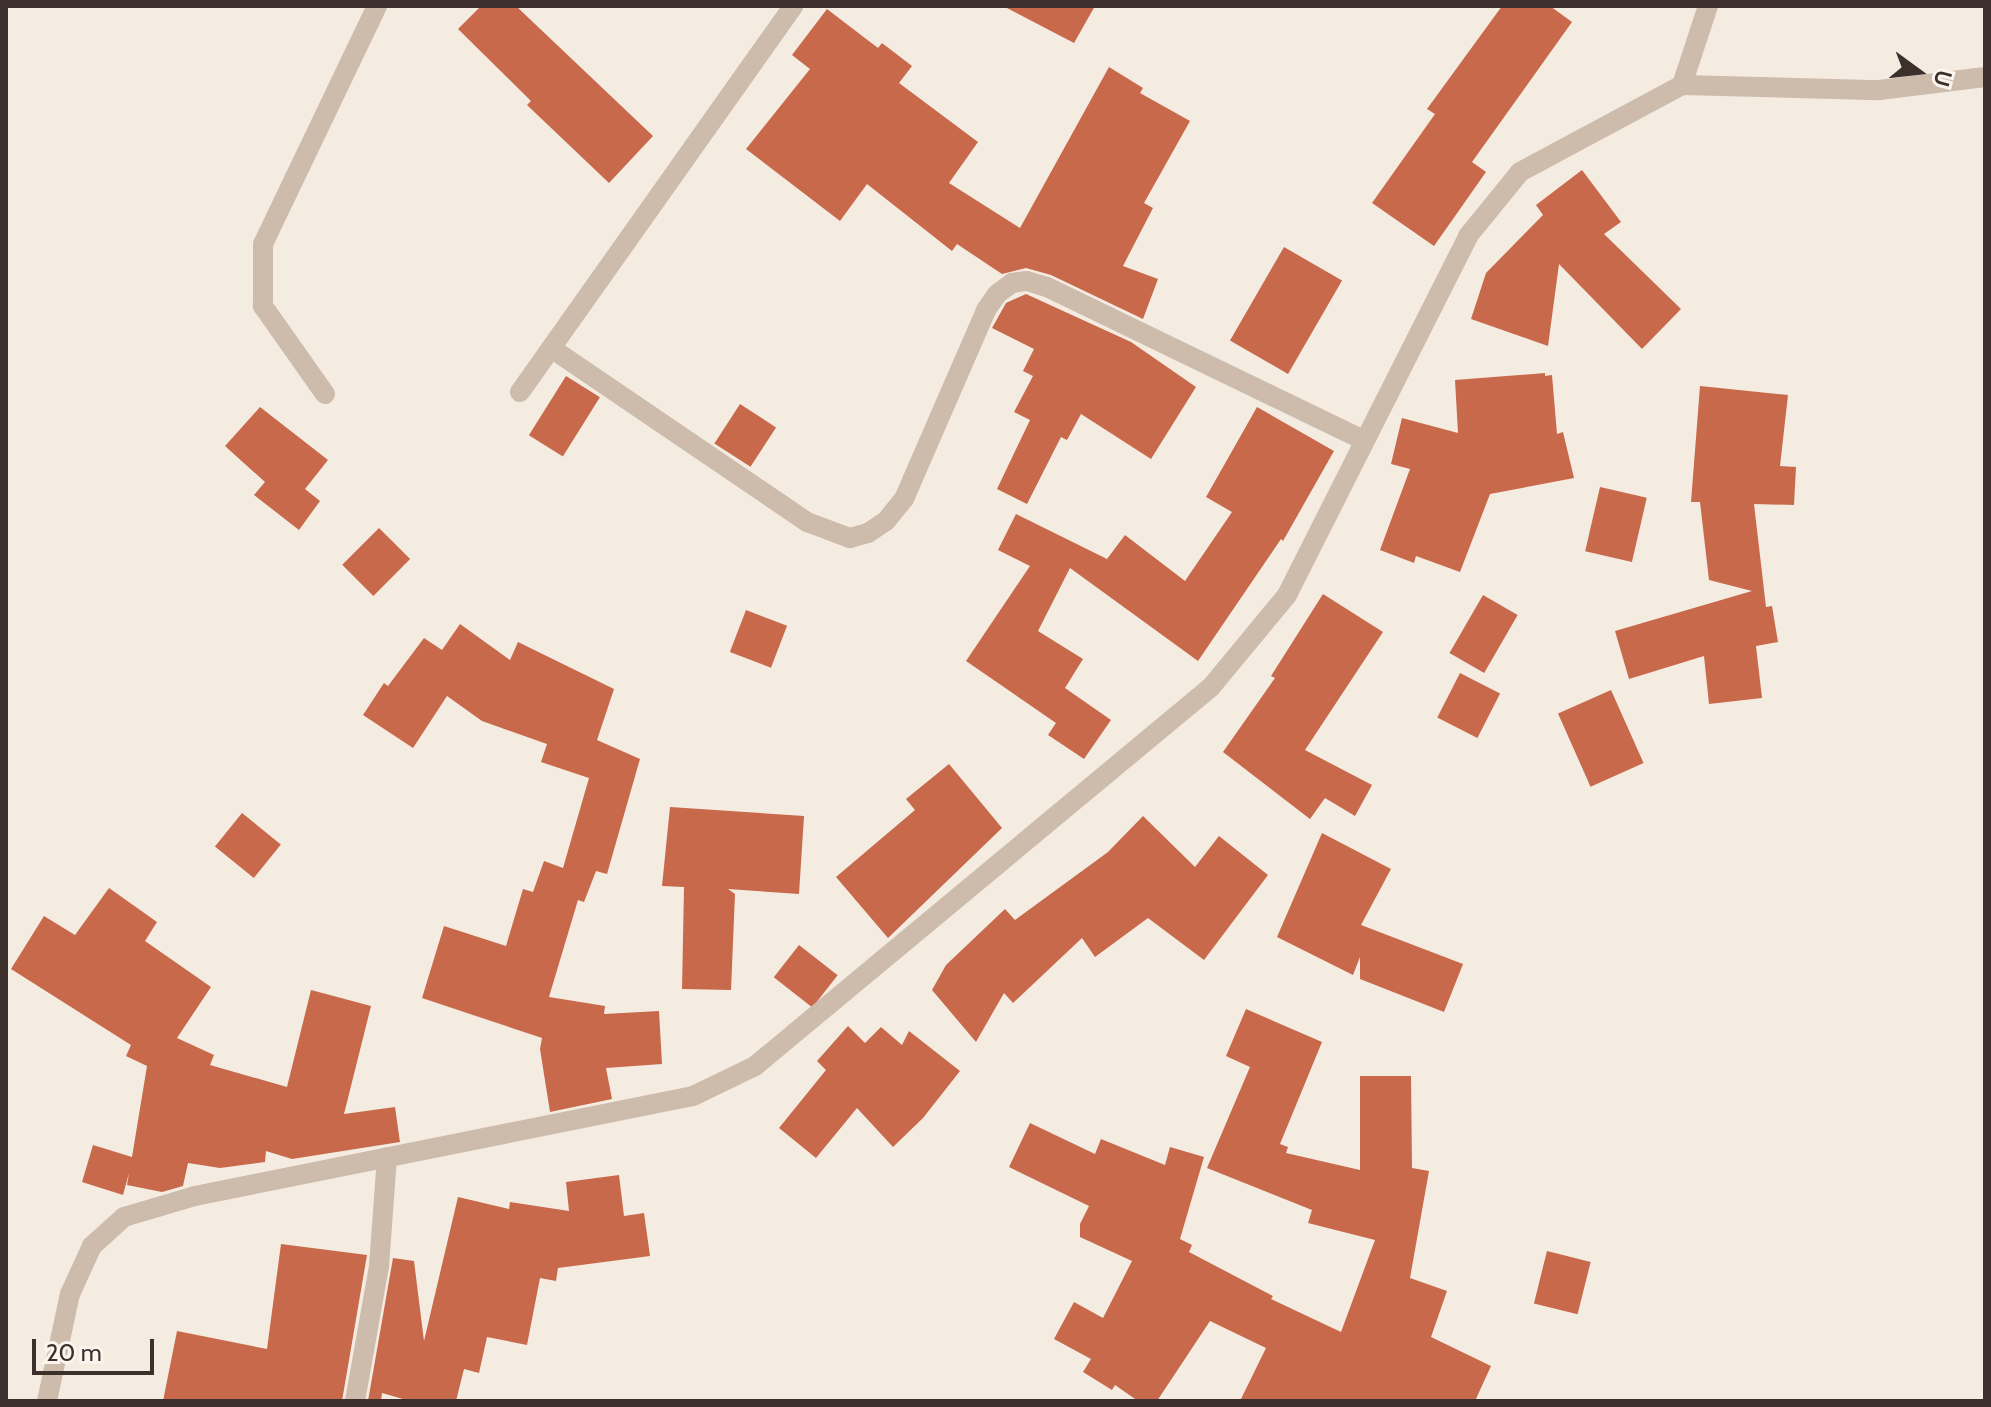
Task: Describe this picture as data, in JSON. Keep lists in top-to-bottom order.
{
  "scale_bar": "20 m",
  "north": "right"
}
